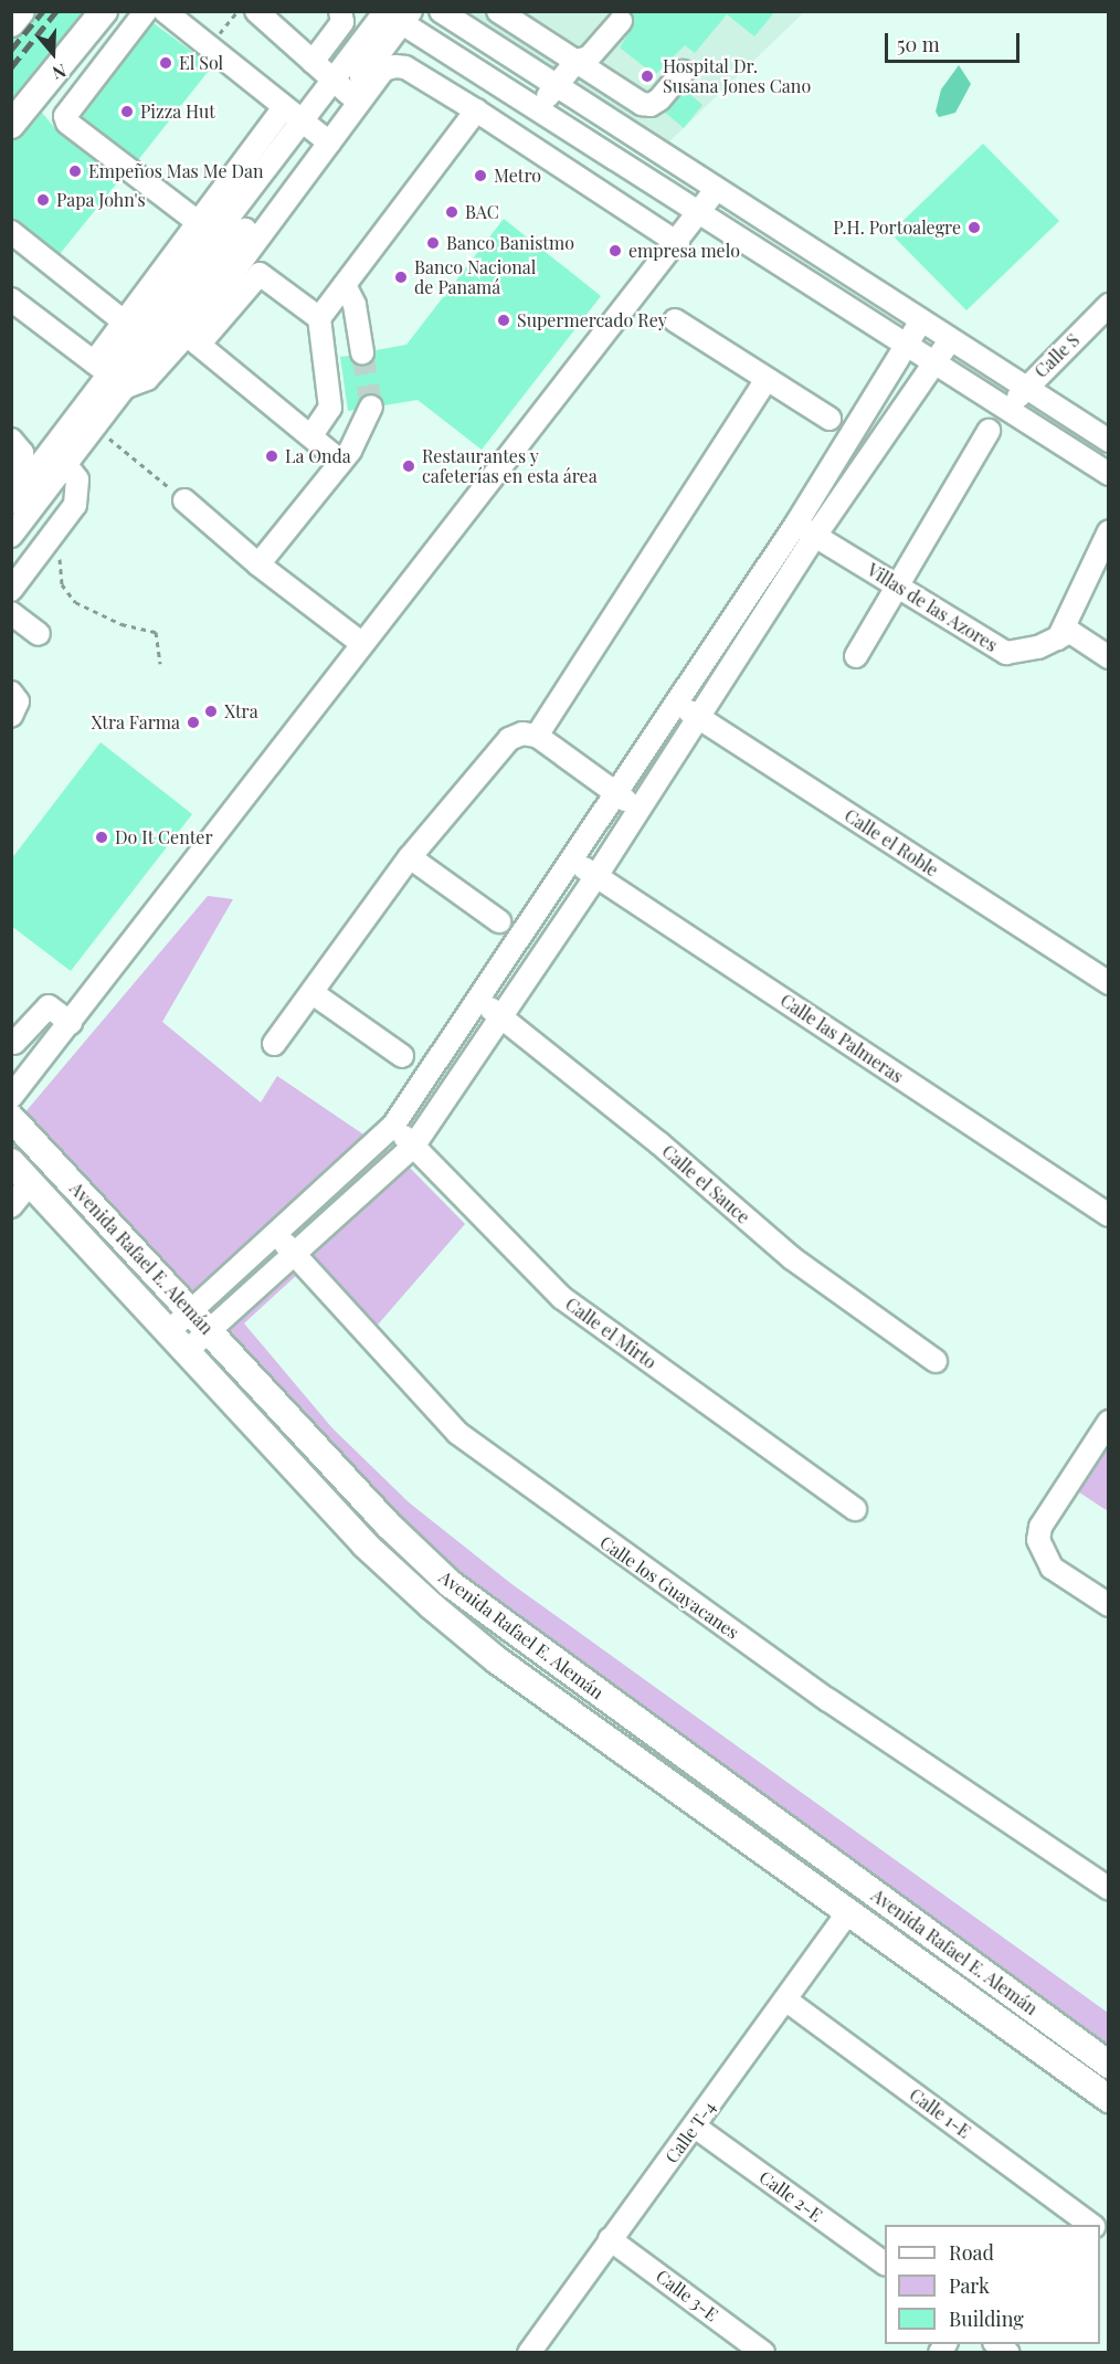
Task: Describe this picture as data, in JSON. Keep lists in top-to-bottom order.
{
  "streets": {
    "main road": ["Avenida Rafael E. Alemán"],
    "street": [
      "Calle S",
      "Villas de las Azores",
      "Calle el Roble",
      "Calle las Palmeras",
      "Calle el Sauce",
      "Calle el Mirto",
      "Calle los Guayacanes",
      "Calle 1-E",
      "Calle T-4",
      "Calle 2-E",
      "Calle 3-E"
    ]
  },
  "crossings": [
    ["Avenida Rafael E. Alemán", "Calle T-4"],
    ["Calle 1-E", "Calle T-4"],
    ["Calle T-4", "Calle 2-E"],
    ["Calle T-4", "Calle 3-E"]
  ],
  "places": [
    "El Sol",
    "Hospital Dr. Susana Jones Cano",
    "Pizza Hut",
    "Empeños Mas Me Dan",
    "Metro",
    "Papa John's",
    "BAC",
    "P.H. Portoalegre",
    "Banco Banistmo",
    "empresa melo",
    "Banco Nacional de Panamá",
    "Supermercado Rey",
    "La Onda",
    "Restaurantes y cafeterías en esta área",
    "Xtra",
    "Xtra Farma",
    "Do It Center"
  ],
  "legend": ["Road", "Park", "Building"],
  "scale_bar": "50 m",
  "north": "bottom"
}
